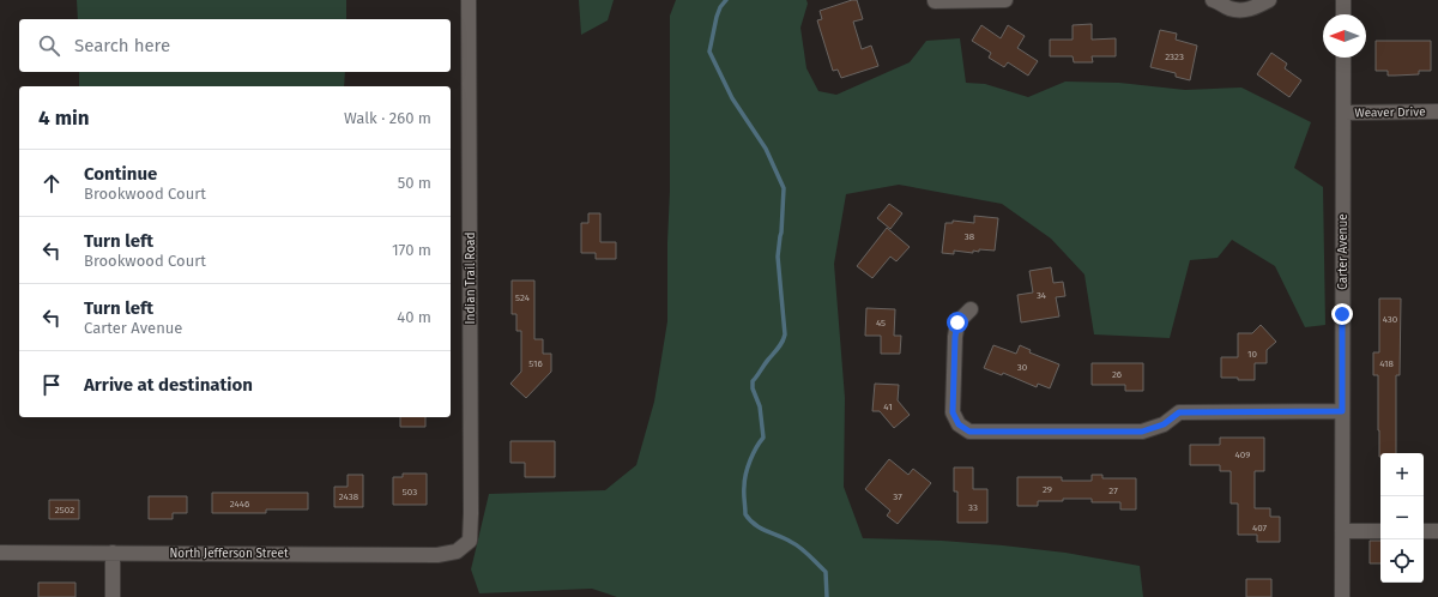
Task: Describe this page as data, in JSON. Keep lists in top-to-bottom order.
{
  "streets": {
    "street": [
      "Weaver Drive",
      "Carter Avenue",
      "Indian Trail Road",
      "North Jefferson Street"
    ]
  },
  "crossings": [
    ["Weaver Drive", "Carter Avenue"],
    ["Indian Trail Road", "North Jefferson Street"]
  ],
  "house_numbers": [
    "2323",
    "38",
    "34",
    "524",
    "430",
    "45",
    "10",
    "516",
    "418",
    "30",
    "26",
    "41",
    "409",
    "29",
    "27",
    "503",
    "2438",
    "37",
    "2446",
    "33",
    "2502",
    "407"
  ],
  "north": "left",
  "page": {
    "search": "Search here",
    "heading": ["4 min", "Walk · 260 m"],
    "list": [
      ["Continue", "Brookwood Court", "50 m"],
      ["Turn left", "Brookwood Court", "170 m"],
      ["Turn left", "Carter Avenue", "40 m"],
      "Arrive at destination"
    ],
    "map_buttons": ["+", "−"]
  }
}
